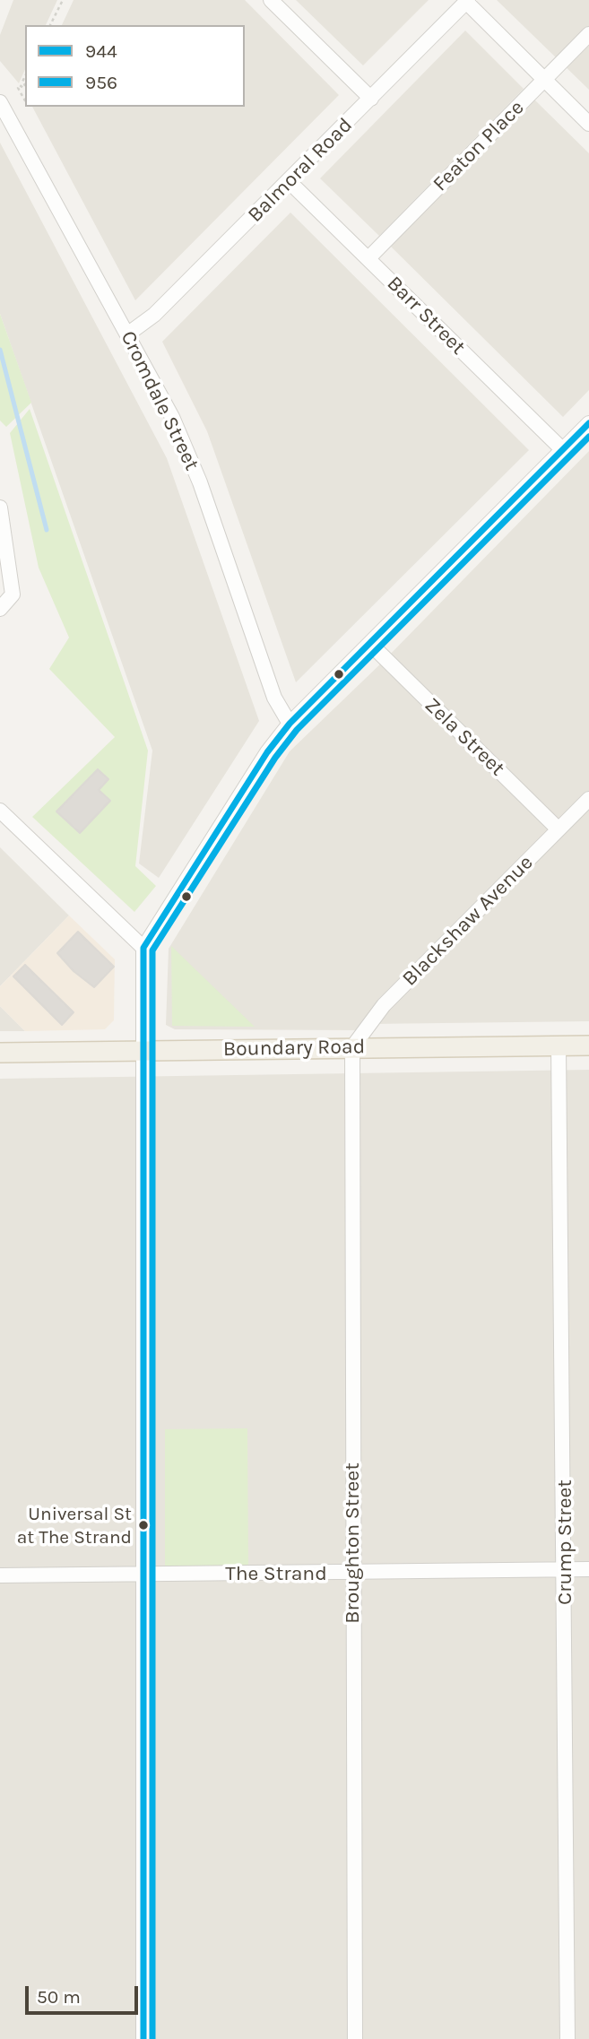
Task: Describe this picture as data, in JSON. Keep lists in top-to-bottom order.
{
  "streets": {
    "main road": ["Boundary Road"],
    "street": [
      "Featon Place",
      "Balmoral Road",
      "Barr Street",
      "Cromdale Street",
      "Zela Street",
      "Blackshaw Avenue",
      "Crump Street",
      "Broughton Street",
      "The Strand"
    ]
  },
  "crossings": [
    ["Featon Place", "Barr Street"],
    ["Balmoral Road", "Barr Street"],
    ["Balmoral Road", "Cromdale Street"],
    ["Zela Street", "Blackshaw Avenue"],
    ["Blackshaw Avenue", "Boundary Road"],
    ["Blackshaw Avenue", "Broughton Street"],
    ["Boundary Road", "Crump Street"],
    ["Boundary Road", "Broughton Street"],
    ["Crump Street", "The Strand"],
    ["Broughton Street", "The Strand"]
  ],
  "places": ["Universal St at The Strand"],
  "lines": ["transit line 944", "transit line 956"],
  "legend": ["944", "956"],
  "scale_bar": "50 m"
}
